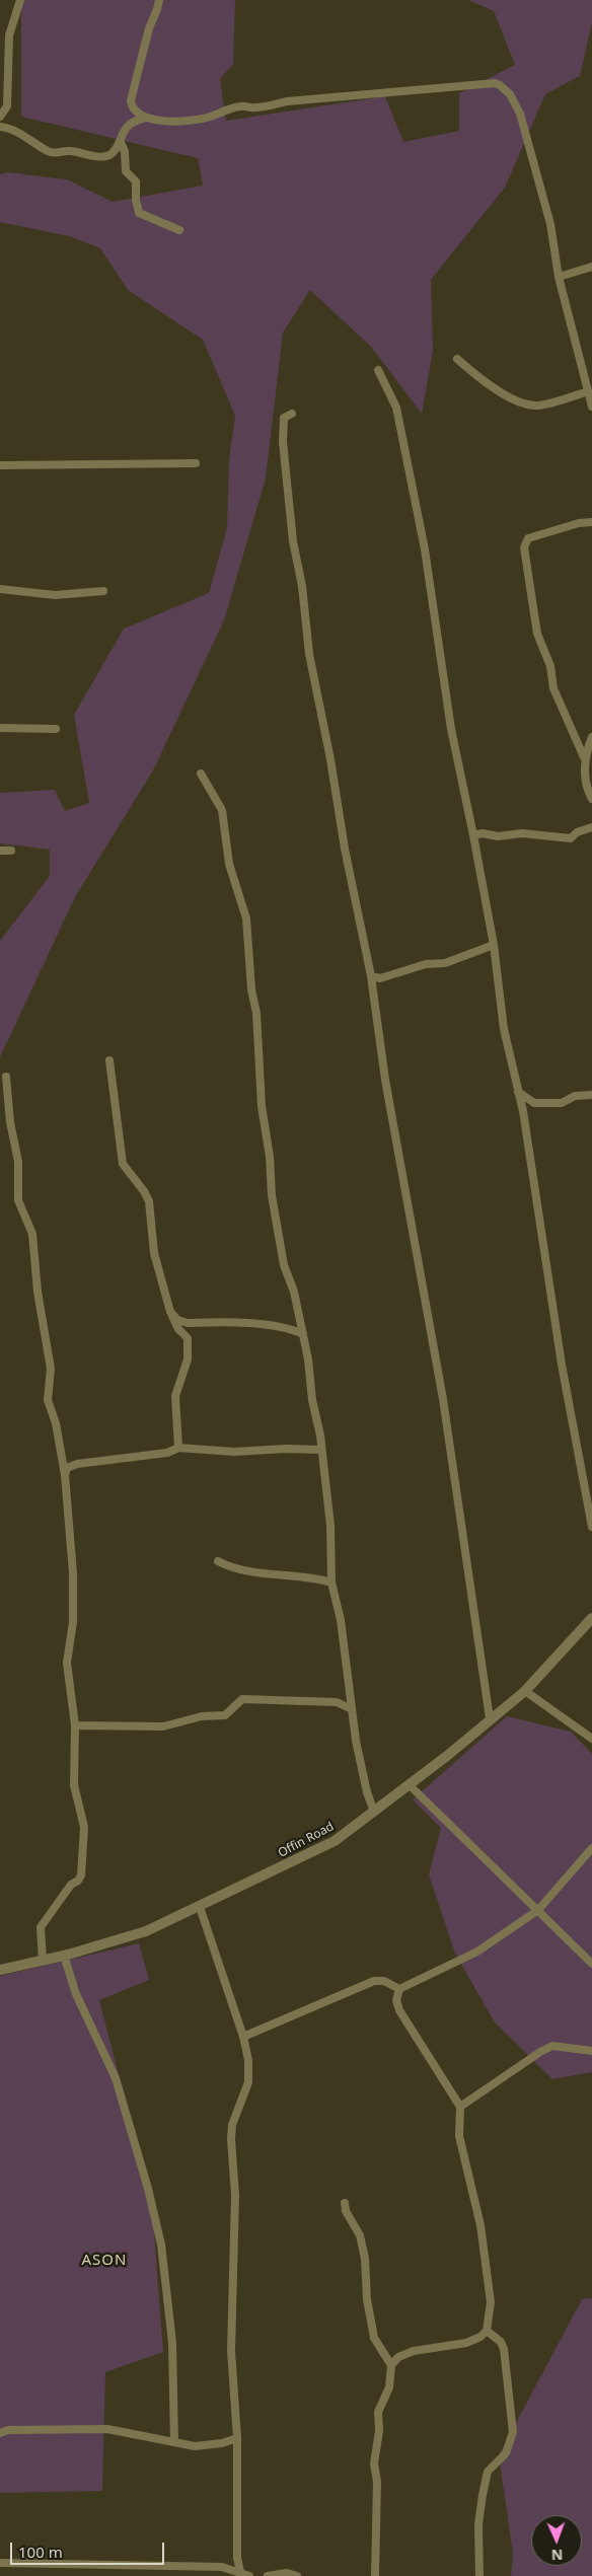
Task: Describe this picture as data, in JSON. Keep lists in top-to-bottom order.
{
  "streets": {
    "street": ["Offin Road"]
  },
  "districts": ["ASON"],
  "scale_bar": "100 m",
  "north": "bottom"
}
